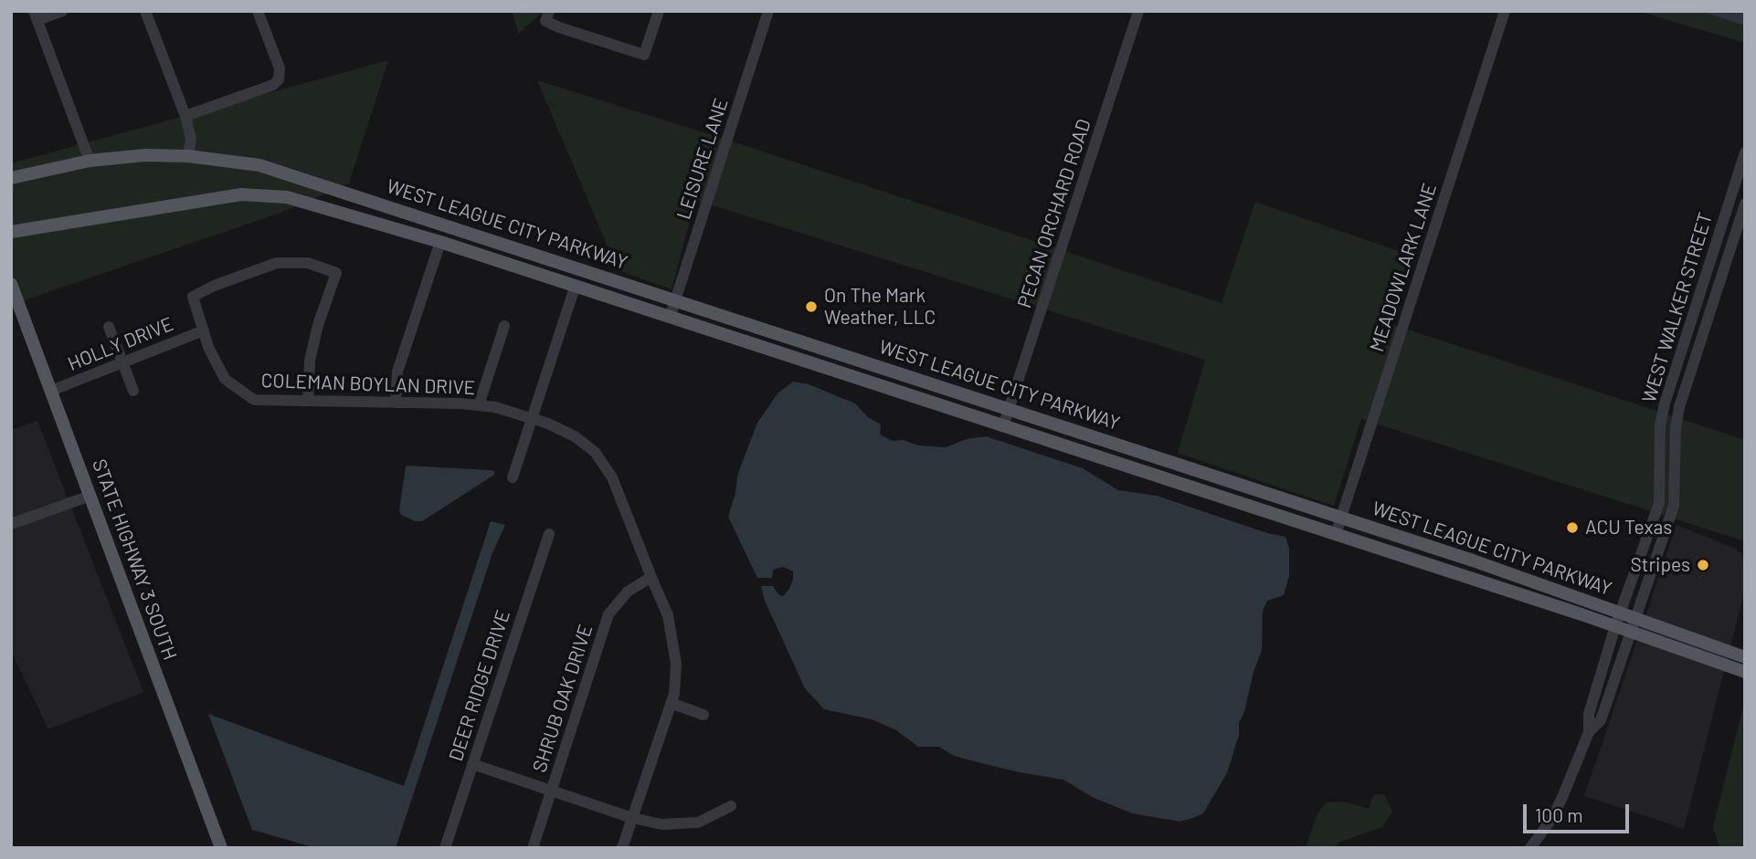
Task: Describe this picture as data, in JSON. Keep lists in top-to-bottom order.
{
  "streets": {
    "main road": ["WEST LEAGUE CITY PARKWAY", "STATE HIGHWAY 3 SOUTH"],
    "street": [
      "LEISURE LANE",
      "PECAN ORCHARD ROAD",
      "MEADOWLARK LANE",
      "WEST WALKER STREET",
      "HOLLY DRIVE",
      "COLEMAN BOYLAN DRIVE",
      "DEER RIDGE DRIVE",
      "SHRUB OAK DRIVE"
    ]
  },
  "crossings": [
    ["LEISURE LANE", "WEST LEAGUE CITY PARKWAY"],
    ["PECAN ORCHARD ROAD", "WEST LEAGUE CITY PARKWAY"],
    ["WEST LEAGUE CITY PARKWAY", "MEADOWLARK LANE"],
    ["WEST LEAGUE CITY PARKWAY", "WEST WALKER STREET"],
    ["HOLLY DRIVE", "COLEMAN BOYLAN DRIVE"],
    ["HOLLY DRIVE", "STATE HIGHWAY 3 SOUTH"],
    ["COLEMAN BOYLAN DRIVE", "SHRUB OAK DRIVE"]
  ],
  "places": ["On The Mark Weather, LLC", "ACU Texas", "Stripes"],
  "scale_bar": "100 m"
}
